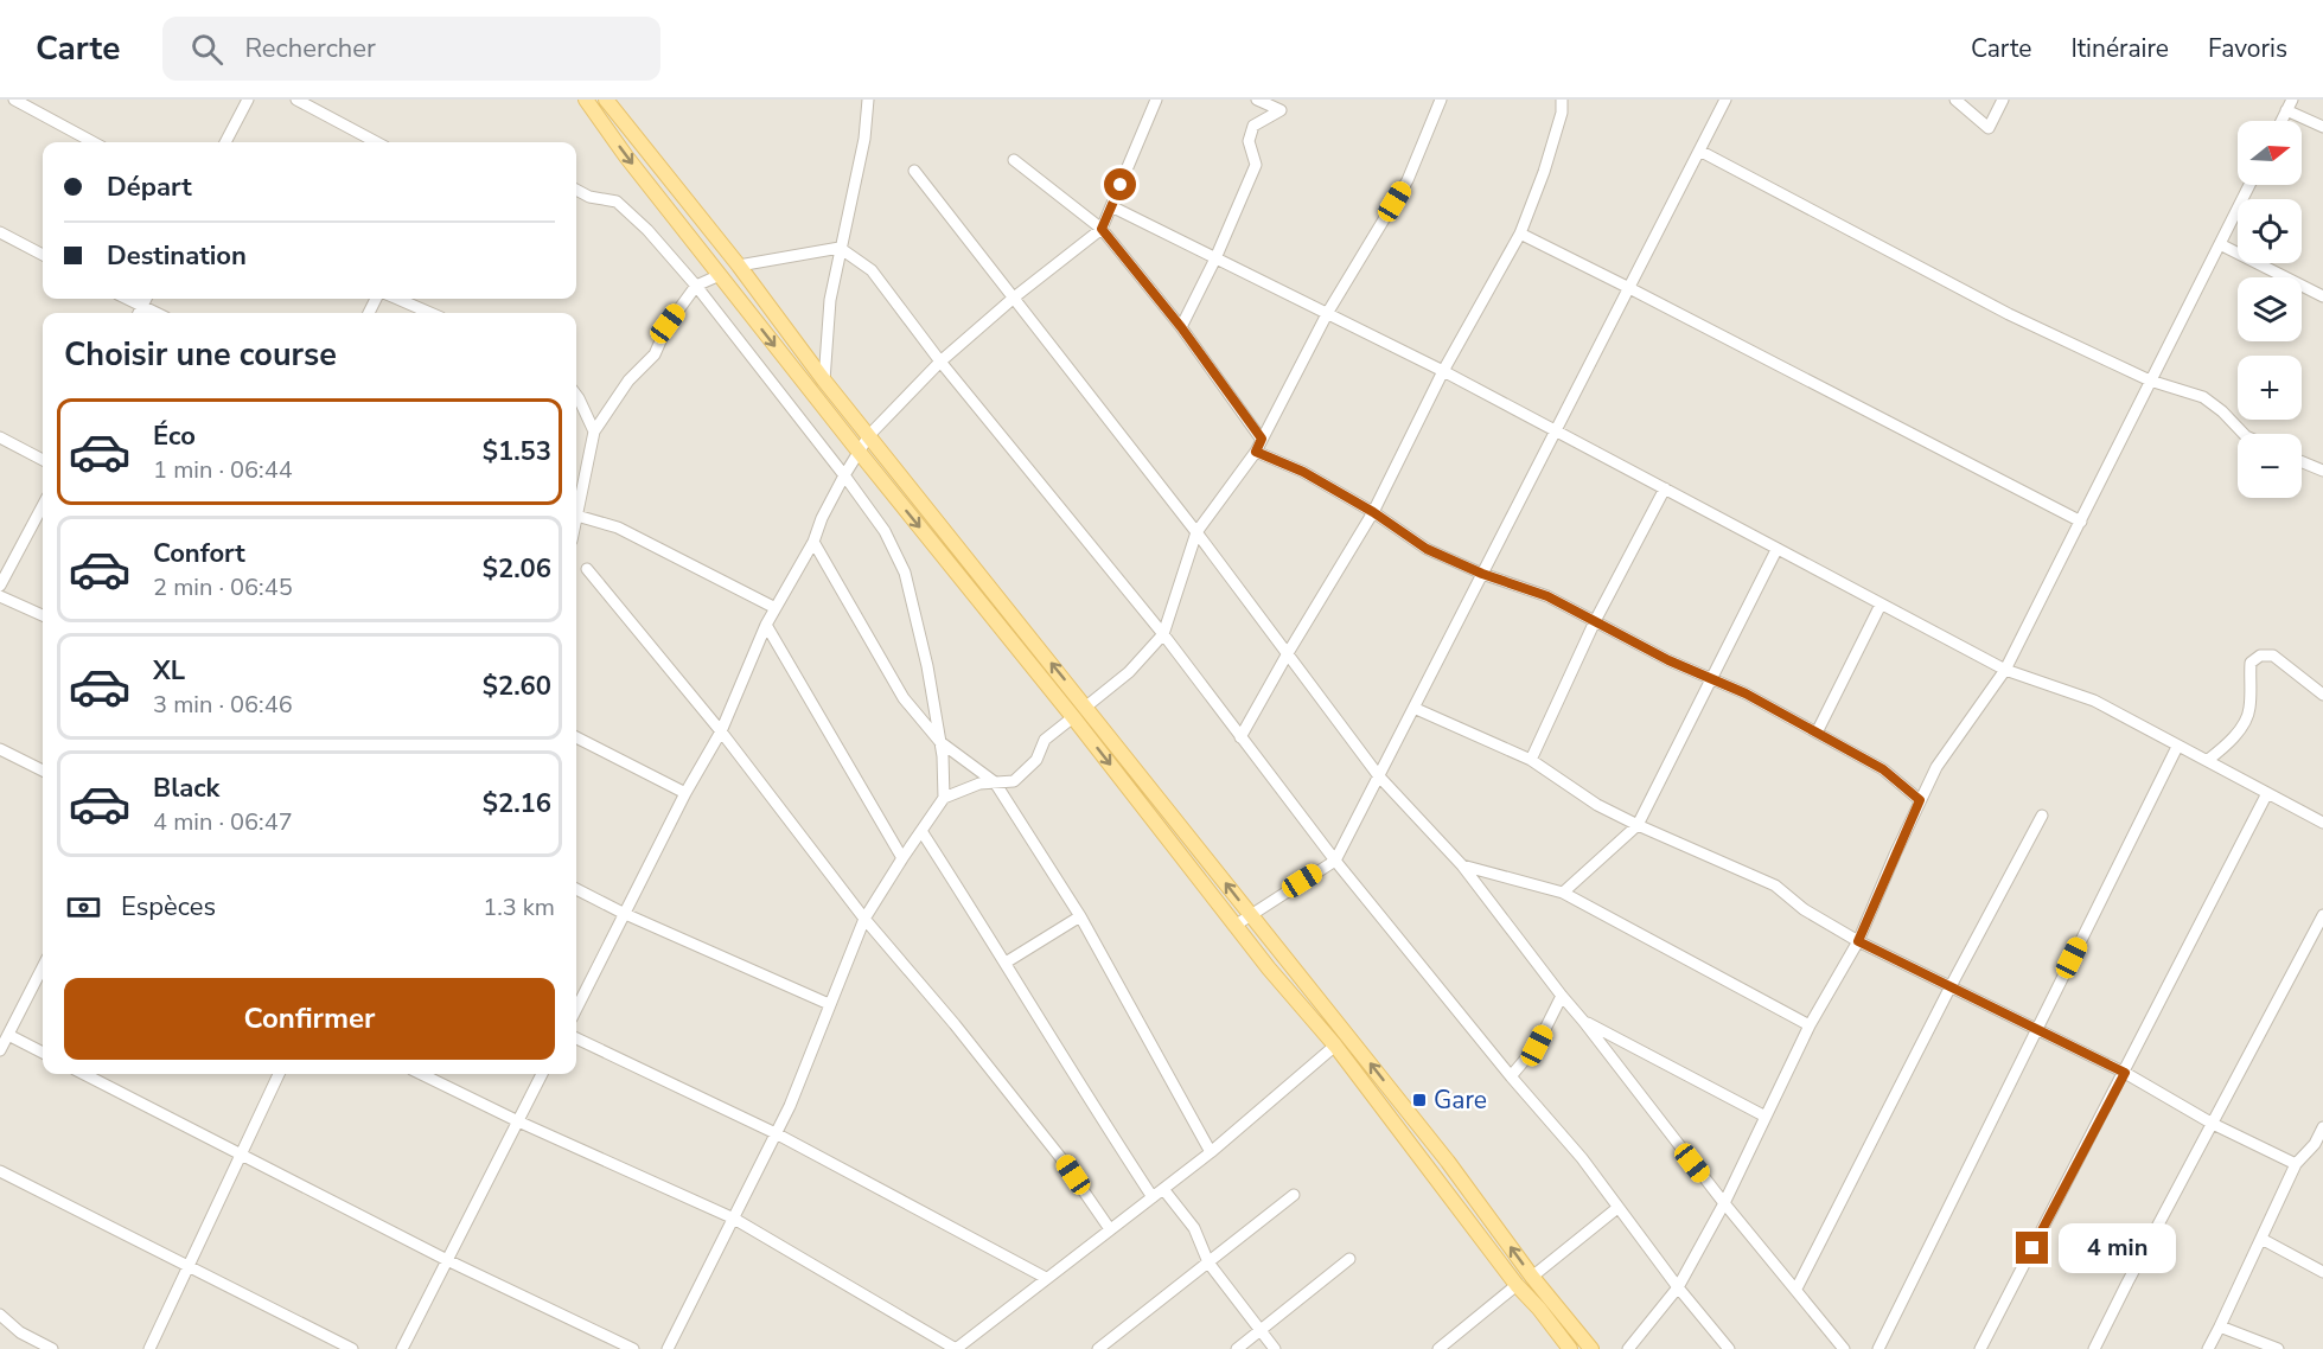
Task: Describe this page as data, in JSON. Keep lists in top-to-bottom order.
{
  "places": {
    "transit": ["Gare"]
  },
  "north": "right",
  "page": {
    "header": "Carte",
    "search": "Rechercher",
    "nav": ["Carte", "Itinéraire", "Favoris"],
    "map_buttons": ["+", "−"],
    "banner": ["Départ", "Destination"],
    "heading": "Choisir une course",
    "list": [
      {
        "name": "Éco",
        "note": "1 min · 06:44",
        "value": "$1.53"
      },
      {
        "name": "Confort",
        "note": "2 min · 06:45",
        "value": "$2.06"
      },
      {
        "name": "XL",
        "note": "3 min · 06:46",
        "value": "$2.60"
      },
      {
        "name": "Black",
        "note": "4 min · 06:47",
        "value": "$2.16"
      }
    ],
    "pay": ["Espèces", "1.3 km"],
    "buttons": "Confirmer",
    "bubble": "4 min"
  }
}
